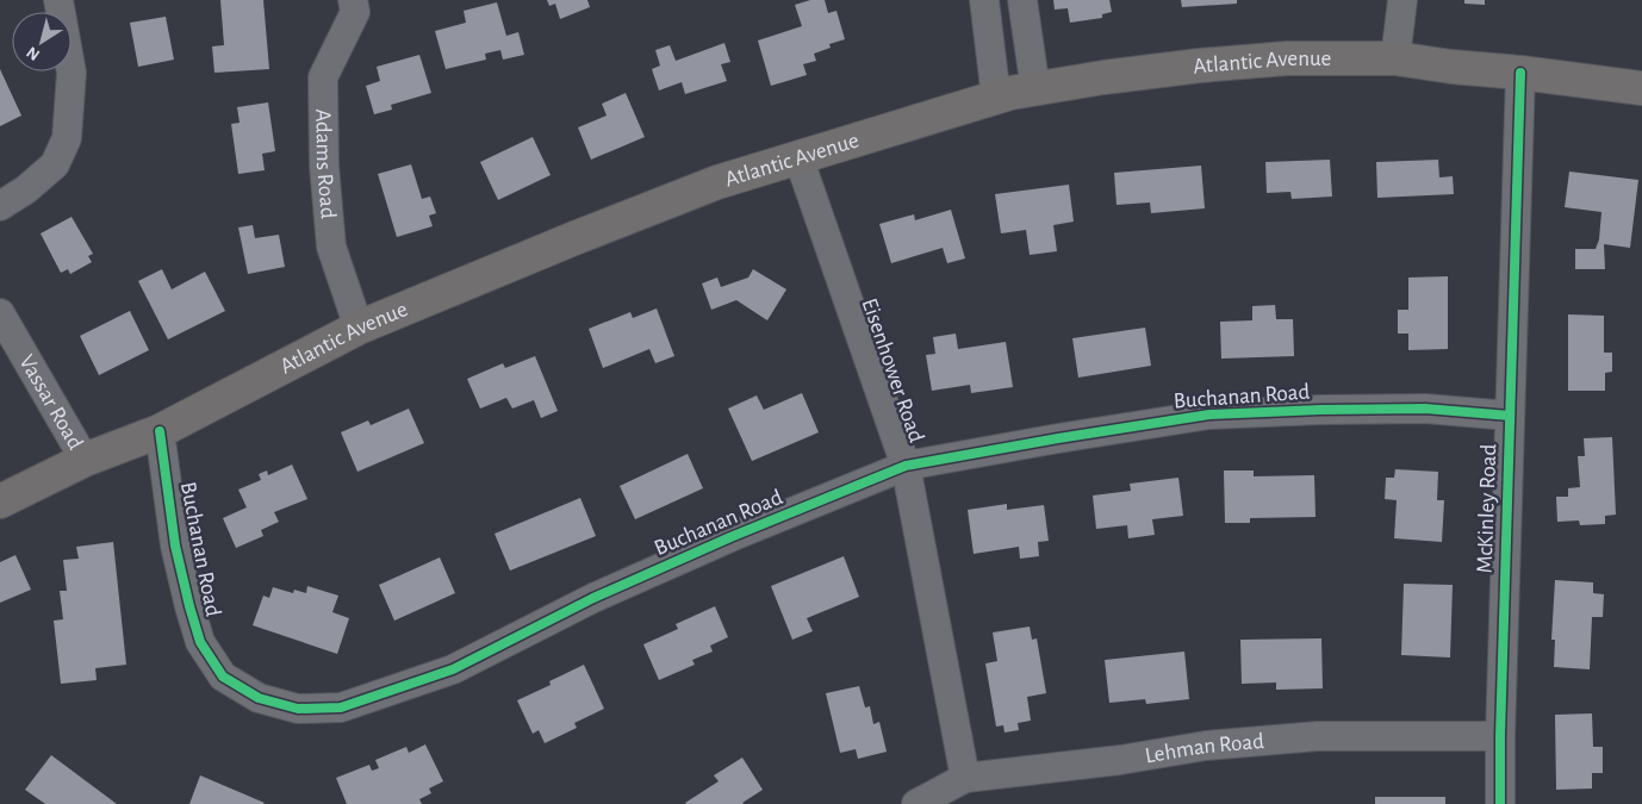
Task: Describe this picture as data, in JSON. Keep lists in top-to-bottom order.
{
  "streets": {
    "main road": ["Atlantic Avenue"],
    "street": [
      "Adams Road",
      "Eisenhower Road",
      "Buchanan Road",
      "Vassar Road",
      "McKinley Road",
      "Lehman Road"
    ]
  },
  "crossings": [
    ["Atlantic Avenue", "Adams Road"],
    ["Atlantic Avenue", "Eisenhower Road"],
    ["Atlantic Avenue", "Buchanan Road"],
    ["Atlantic Avenue", "Vassar Road"],
    ["Atlantic Avenue", "McKinley Road"],
    ["Eisenhower Road", "Buchanan Road"],
    ["Eisenhower Road", "Lehman Road"],
    ["Buchanan Road", "McKinley Road"],
    ["McKinley Road", "Lehman Road"]
  ],
  "north": "bottom left"
}
